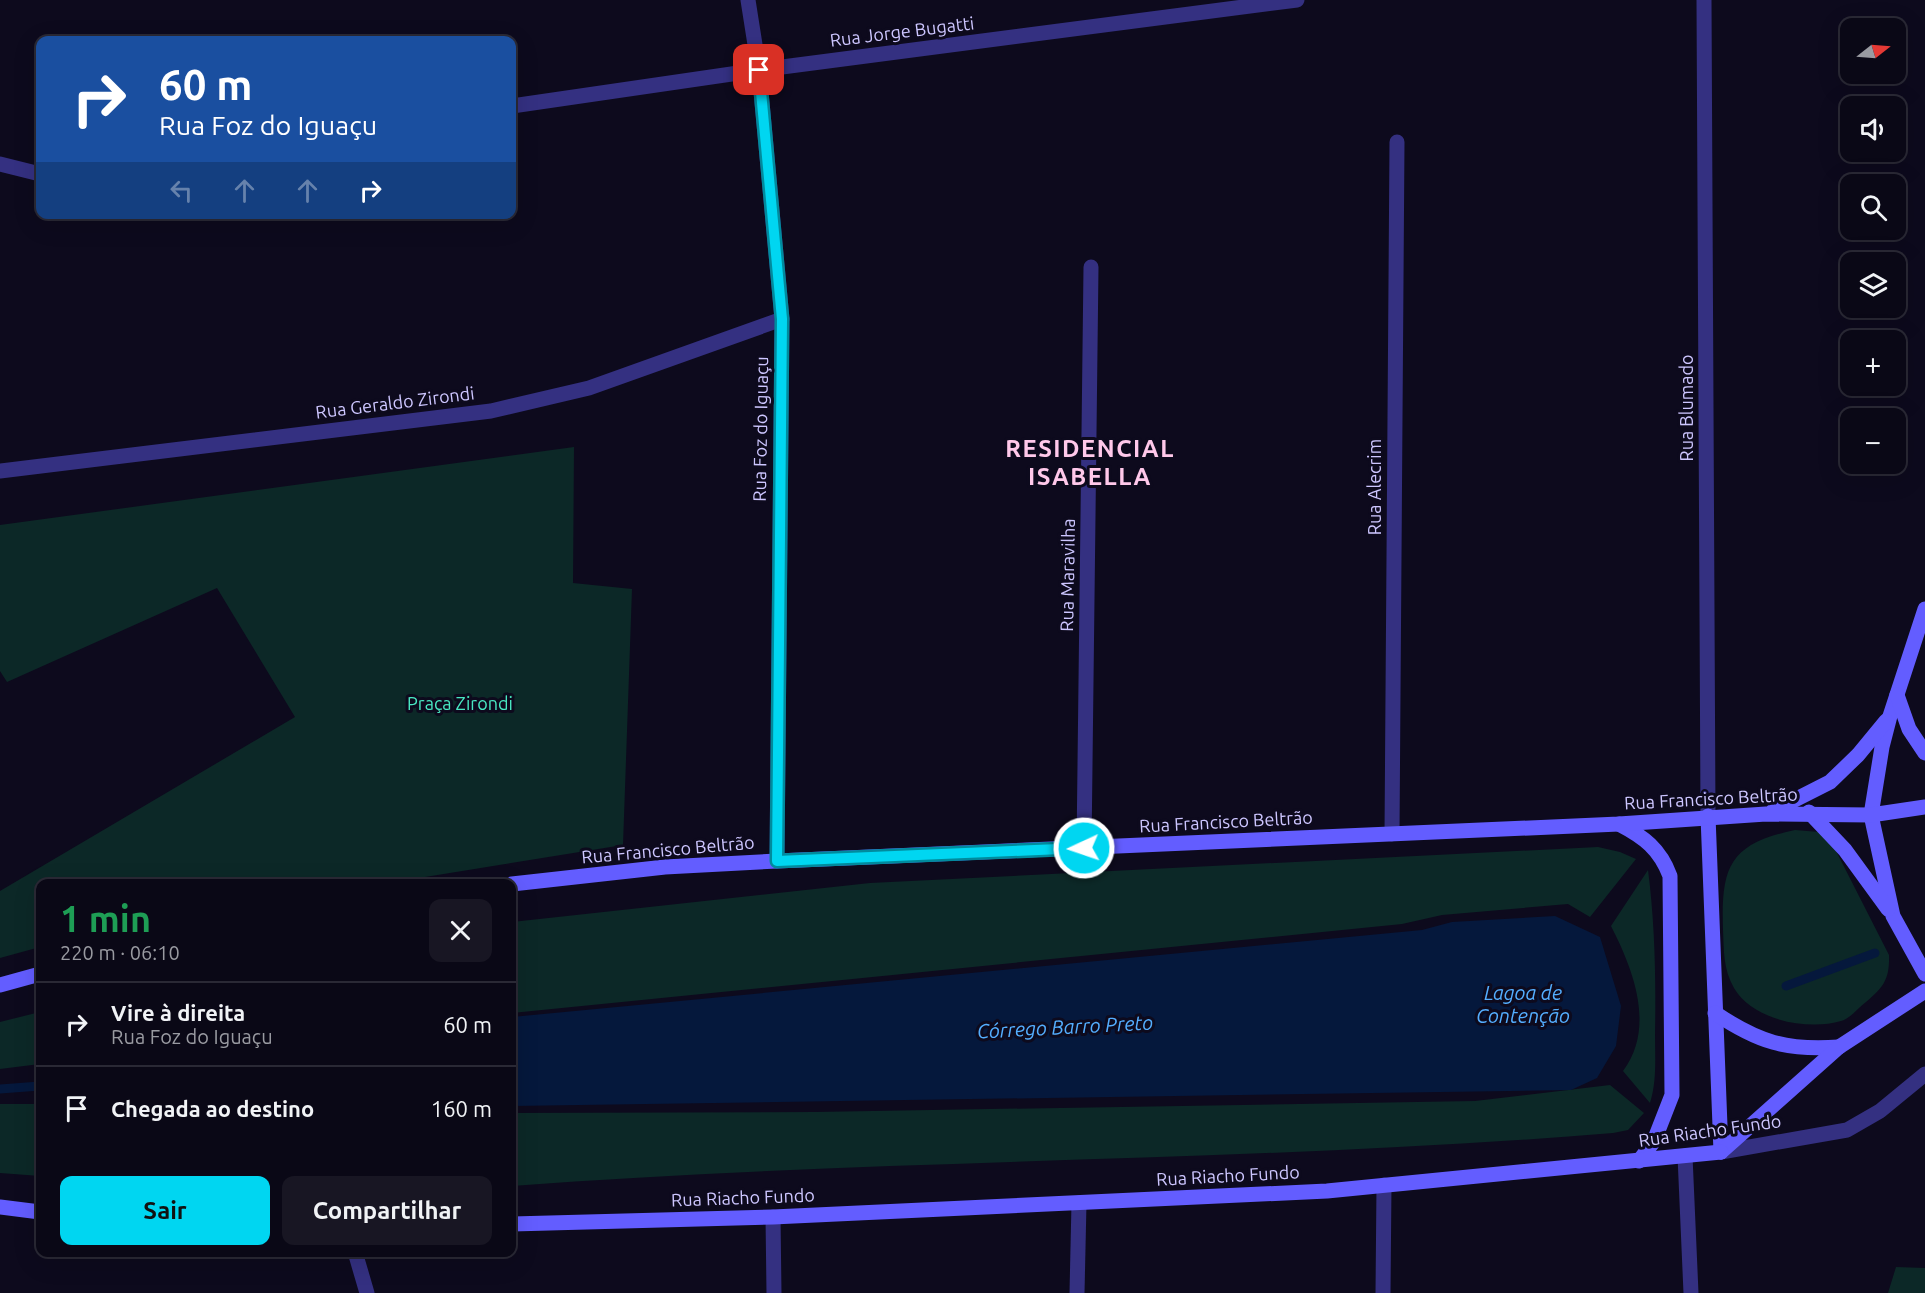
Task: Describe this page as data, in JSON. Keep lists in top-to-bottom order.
{
  "streets": {
    "main road": ["Rua Francisco Beltrão", "Rua Riacho Fundo"],
    "street": [
      "Rua Jorge Bugatti",
      "Rua Geraldo Zirondi",
      "Rua Blumado",
      "Rua Foz do Iguaçu",
      "Rua Alecrim",
      "Rua Maravilha"
    ]
  },
  "crossings": [
    ["Rua Jorge Bugatti", "Rua Foz do Iguaçu"],
    ["Rua Geraldo Zirondi", "Rua Foz do Iguaçu"],
    ["Rua Blumado", "Rua Francisco Beltrão"],
    ["Rua Foz do Iguaçu", "Rua Francisco Beltrão"],
    ["Rua Alecrim", "Rua Francisco Beltrão"],
    ["Rua Maravilha", "Rua Francisco Beltrão"]
  ],
  "districts": ["RESIDENCIAL ISABELLA"],
  "water": ["Lagoa de Contenção", "Córrego Barro Preto"],
  "parks": ["Praça Zirondi"],
  "north": "right",
  "page": {
    "map_buttons": ["+", "−"],
    "turn": ["60 m", "Rua Foz do Iguaçu"],
    "heading": ["1 min", "220 m · 06:10"],
    "list": [
      {
        "name": "Vire à direita",
        "note": "Rua Foz do Iguaçu",
        "value": "60 m"
      },
      {
        "name": "Chegada ao destino",
        "value": "160 m"
      }
    ],
    "buttons": ["Sair", "Compartilhar"]
  }
}
